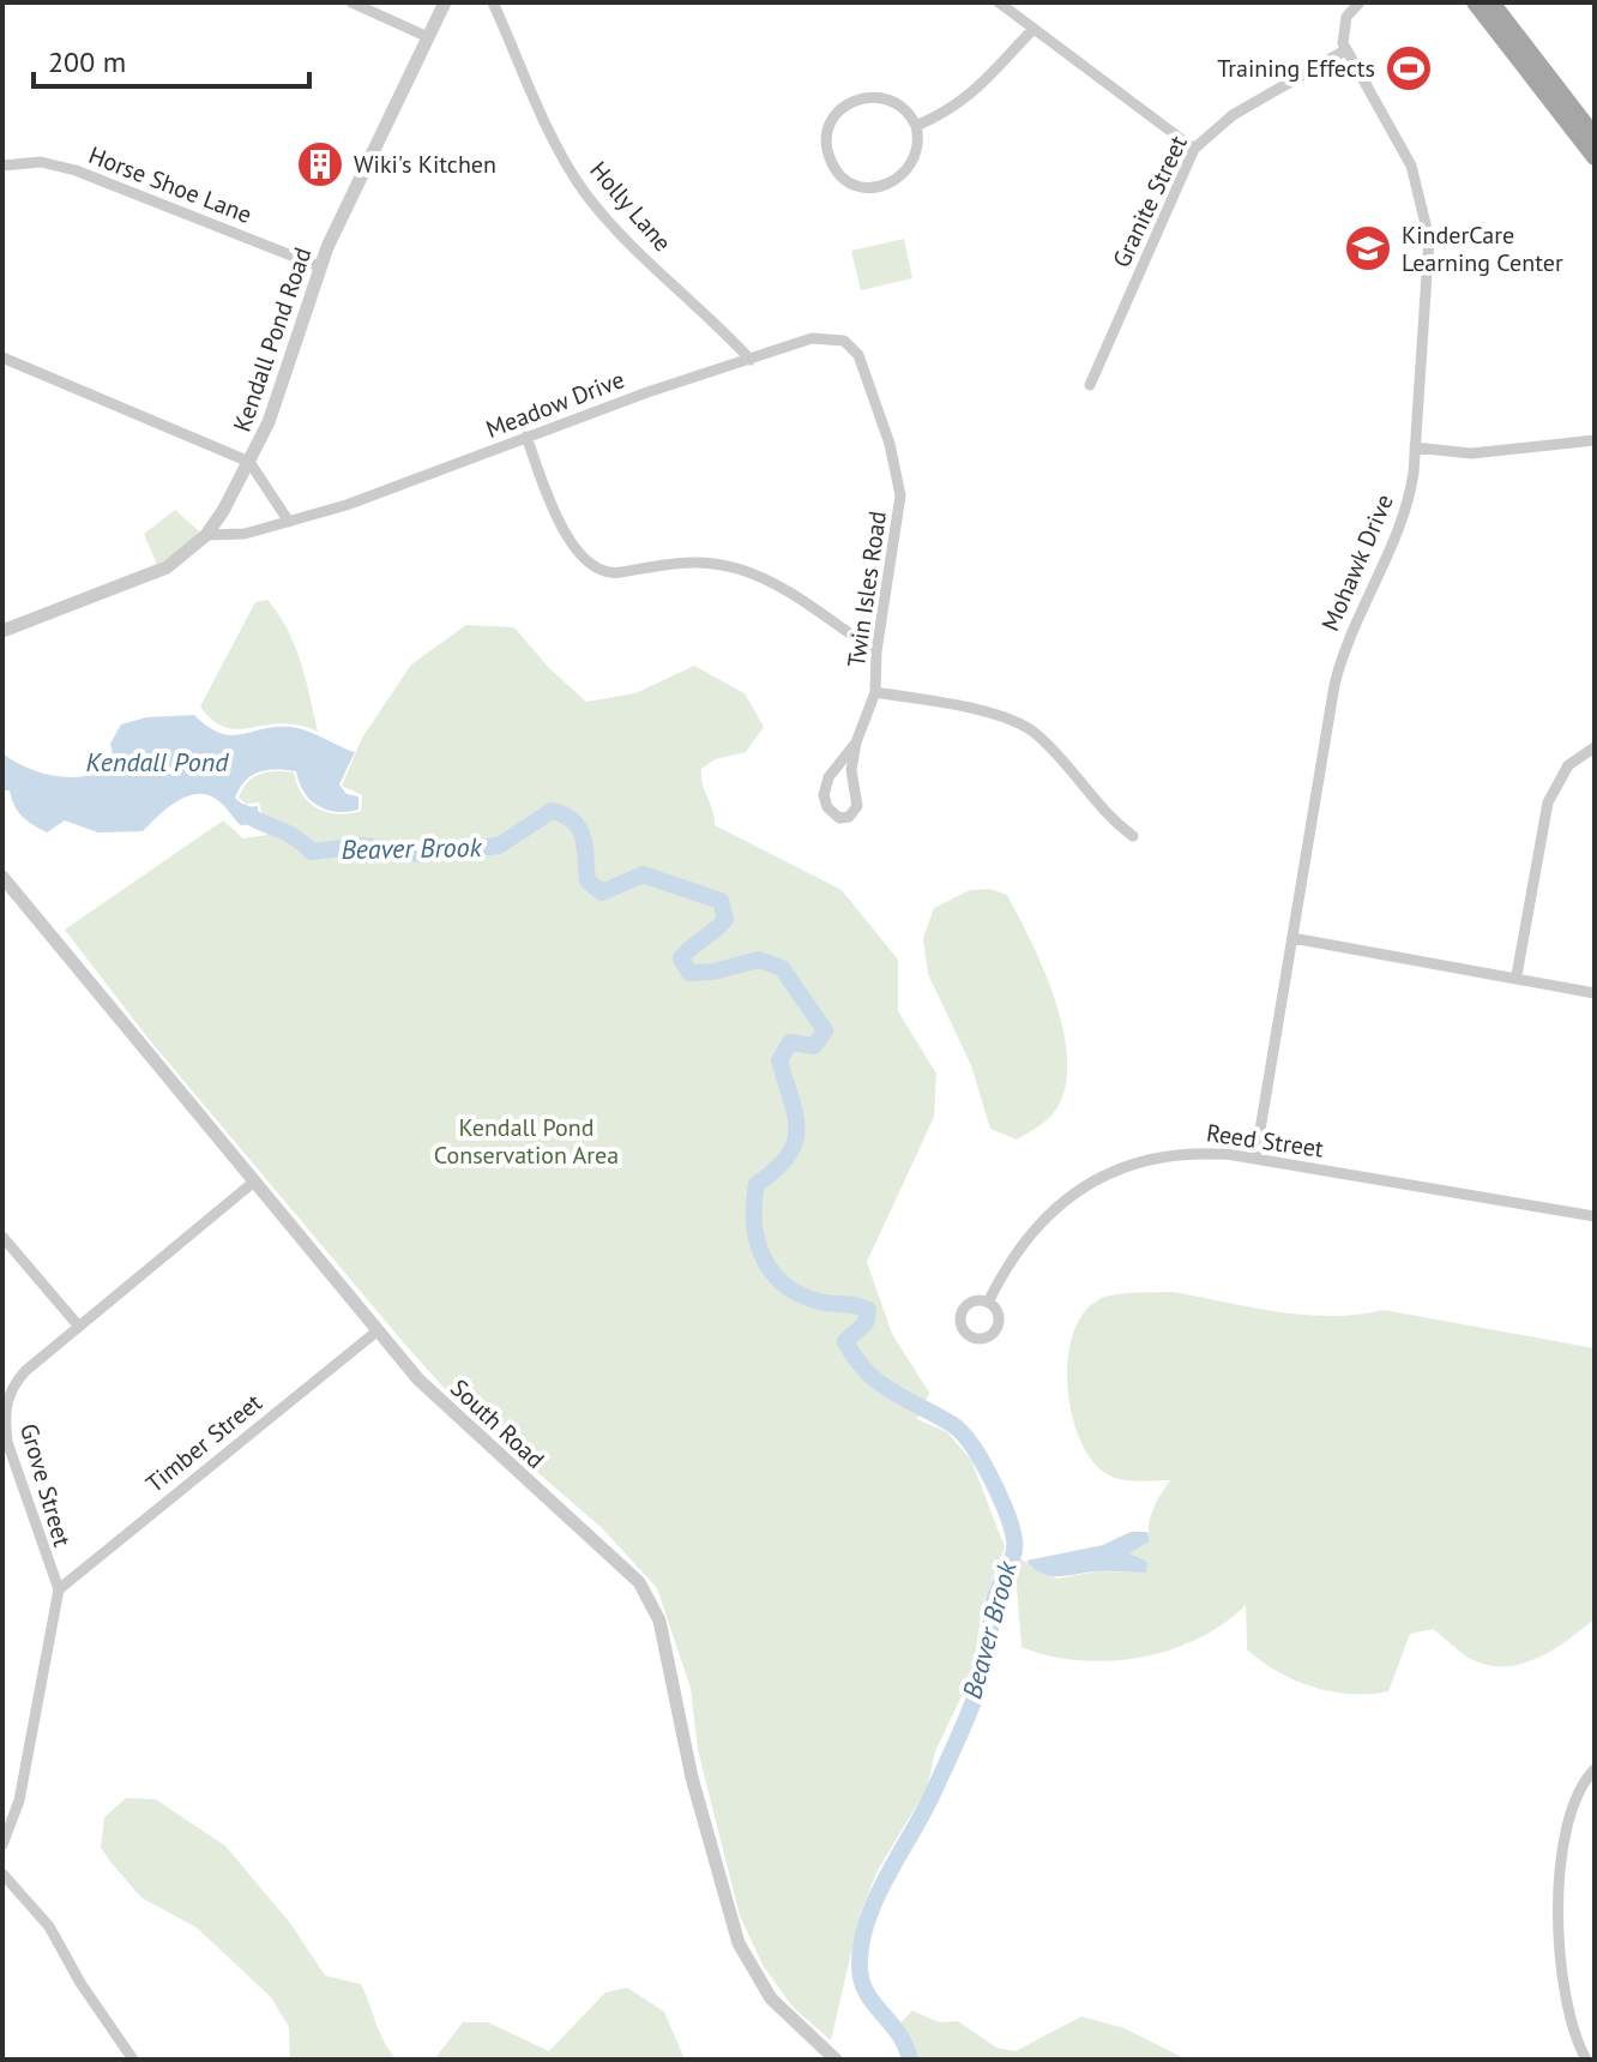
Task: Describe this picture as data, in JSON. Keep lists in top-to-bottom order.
{
  "streets": {
    "street": [
      "Horse Shoe Lane",
      "Granite Street",
      "Holly Lane",
      "Kendall Pond Road",
      "Meadow Drive",
      "Mohawk Drive",
      "Twin Isles Road",
      "Reed Street",
      "South Road",
      "Timber Street",
      "Grove Street"
    ]
  },
  "crossings": [
    ["Horse Shoe Lane", "Kendall Pond Road"],
    ["Granite Street", "Mohawk Drive"],
    ["Holly Lane", "Meadow Drive"],
    ["Kendall Pond Road", "Meadow Drive"],
    ["Meadow Drive", "Twin Isles Road"],
    ["Mohawk Drive", "Reed Street"],
    ["South Road", "Timber Street"],
    ["South Road", "Grove Street"],
    ["Timber Street", "Grove Street"]
  ],
  "water": ["Kendall Pond", "Beaver Brook"],
  "parks": ["Kendall Pond Conservation Area"],
  "places": {
    "sports": ["Training Effects"],
    "building": ["Wiki's Kitchen"],
    "school or university": ["KinderCare Learning Center"]
  },
  "scale_bar": "200 m"
}
